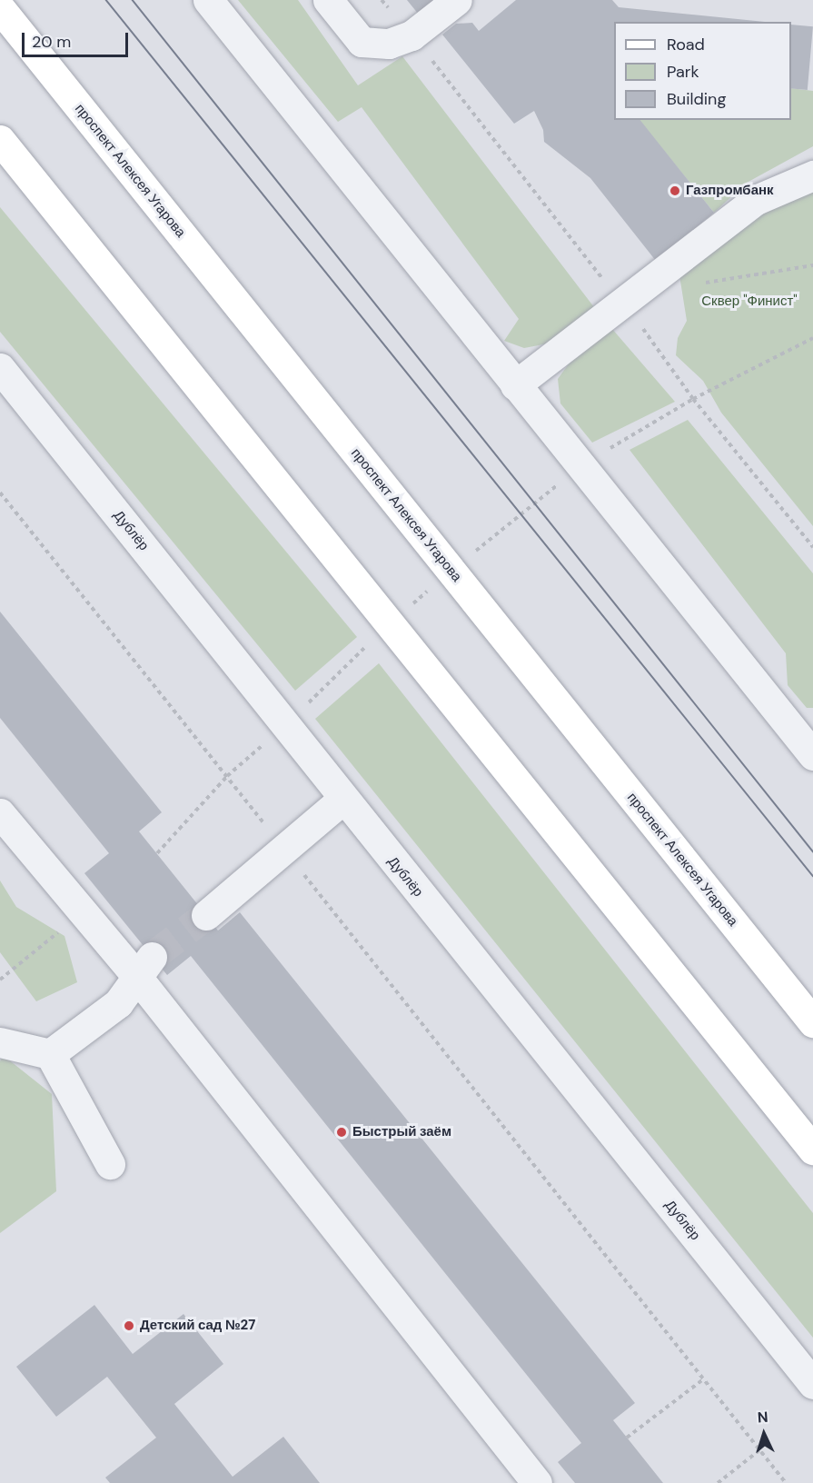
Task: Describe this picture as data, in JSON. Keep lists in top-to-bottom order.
{
  "streets": {
    "main road": ["проспект Алексея Угарова"],
    "street": ["Дублёр"]
  },
  "parks": ["Сквер \"Финист\""],
  "places": ["Газпромбанк", "Быстрый заём", "Детский сад №27"],
  "legend": ["Road", "Park", "Building"],
  "scale_bar": "20 m",
  "north": "top"
}
